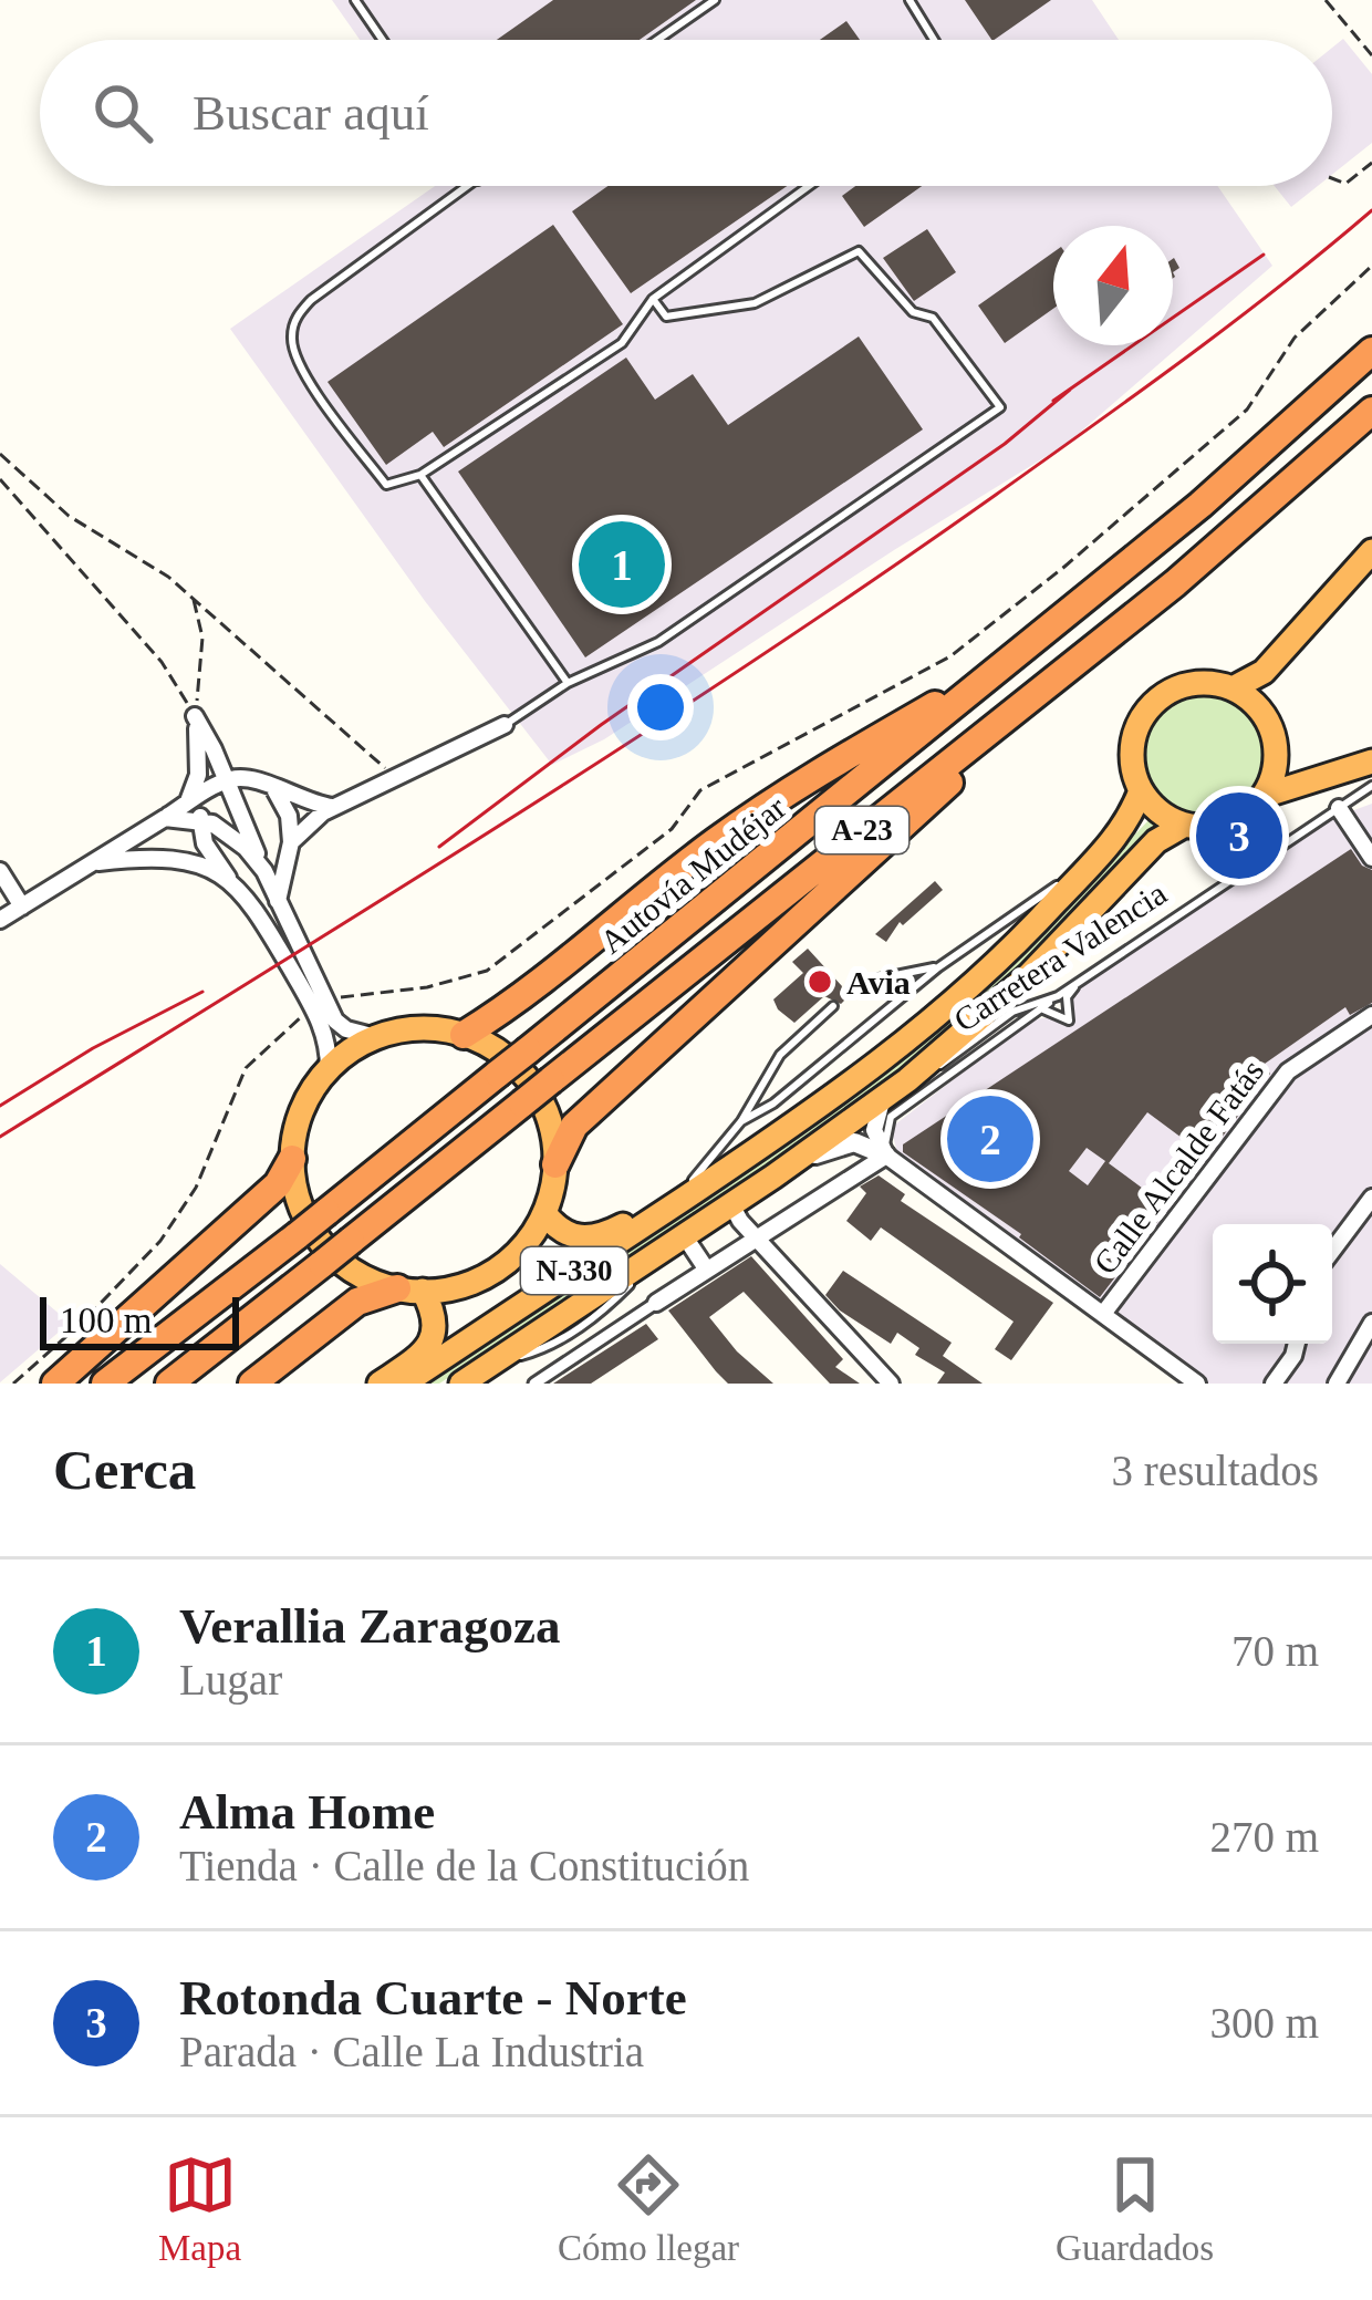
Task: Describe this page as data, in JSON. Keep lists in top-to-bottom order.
{
  "streets": {
    "highway": ["A-23", "Autovía Mudéjar", "N-330"],
    "street": ["Calle Alcalde Fatás"],
    "lane": ["Carretera Valencia"]
  },
  "crossings": [
    ["Carretera Valencia", "N-330"]
  ],
  "places": ["Avia"],
  "scale_bar": "100 m",
  "north": "top",
  "page": {
    "search": "Buscar aquí",
    "pins": ["1", "3", "2"],
    "scale": "100 m",
    "heading": ["Cerca", "3 resultados"],
    "list": [
      {
        "mark": "1",
        "name": "Verallia Zaragoza",
        "note": "Lugar",
        "value": "70 m"
      },
      {
        "mark": "2",
        "name": "Alma Home",
        "note": "Tienda · Calle de la Constitución",
        "value": "270 m"
      },
      {
        "mark": "3",
        "name": "Rotonda Cuarte - Norte",
        "note": "Parada · Calle La Industria",
        "value": "300 m"
      }
    ],
    "nav": ["Mapa", "Cómo llegar", "Guardados"]
  }
}
